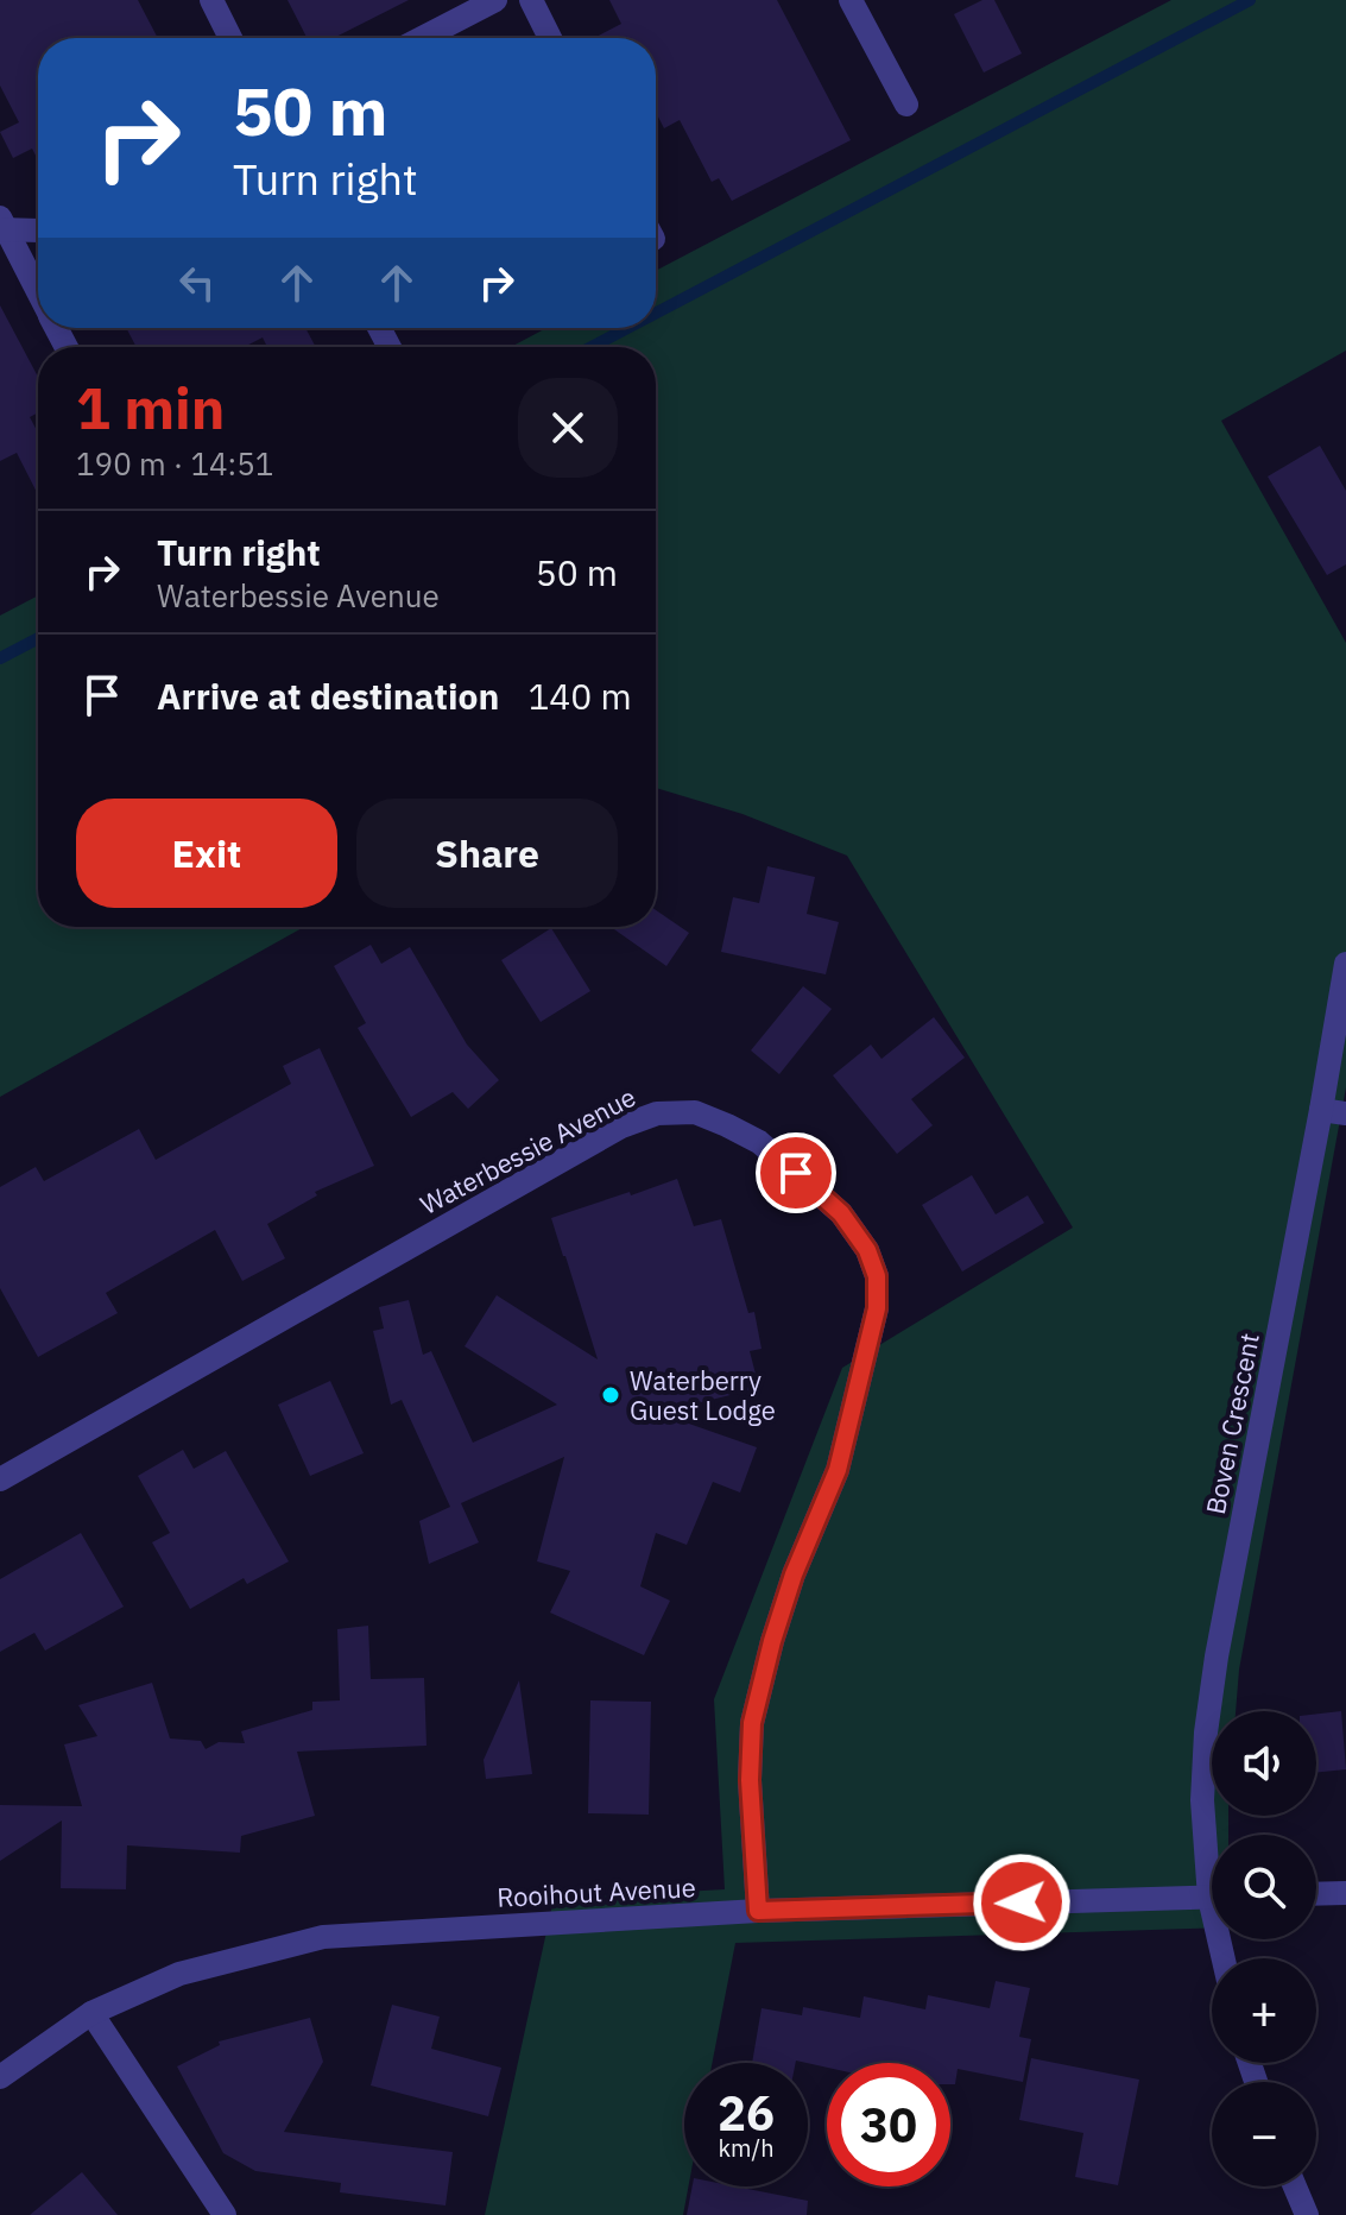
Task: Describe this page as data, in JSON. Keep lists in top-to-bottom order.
{
  "streets": {
    "street": ["Waterbessie Avenue", "Boven Crescent", "Rooihout Avenue"]
  },
  "crossings": [
    ["Waterbessie Avenue", "Rooihout Avenue"]
  ],
  "places": ["Waterberry Guest Lodge"],
  "page": {
    "turn": ["50 m", "Turn right"],
    "heading": ["1 min", "190 m · 14:51"],
    "list": [
      {
        "name": "Turn right",
        "note": "Waterbessie Avenue",
        "value": "50 m"
      },
      {
        "name": "Arrive at destination",
        "value": "140 m"
      }
    ],
    "buttons": ["Exit", "Share"],
    "map_buttons": ["+", "−"],
    "speed": "26 km/h",
    "limit": "30"
  }
}
